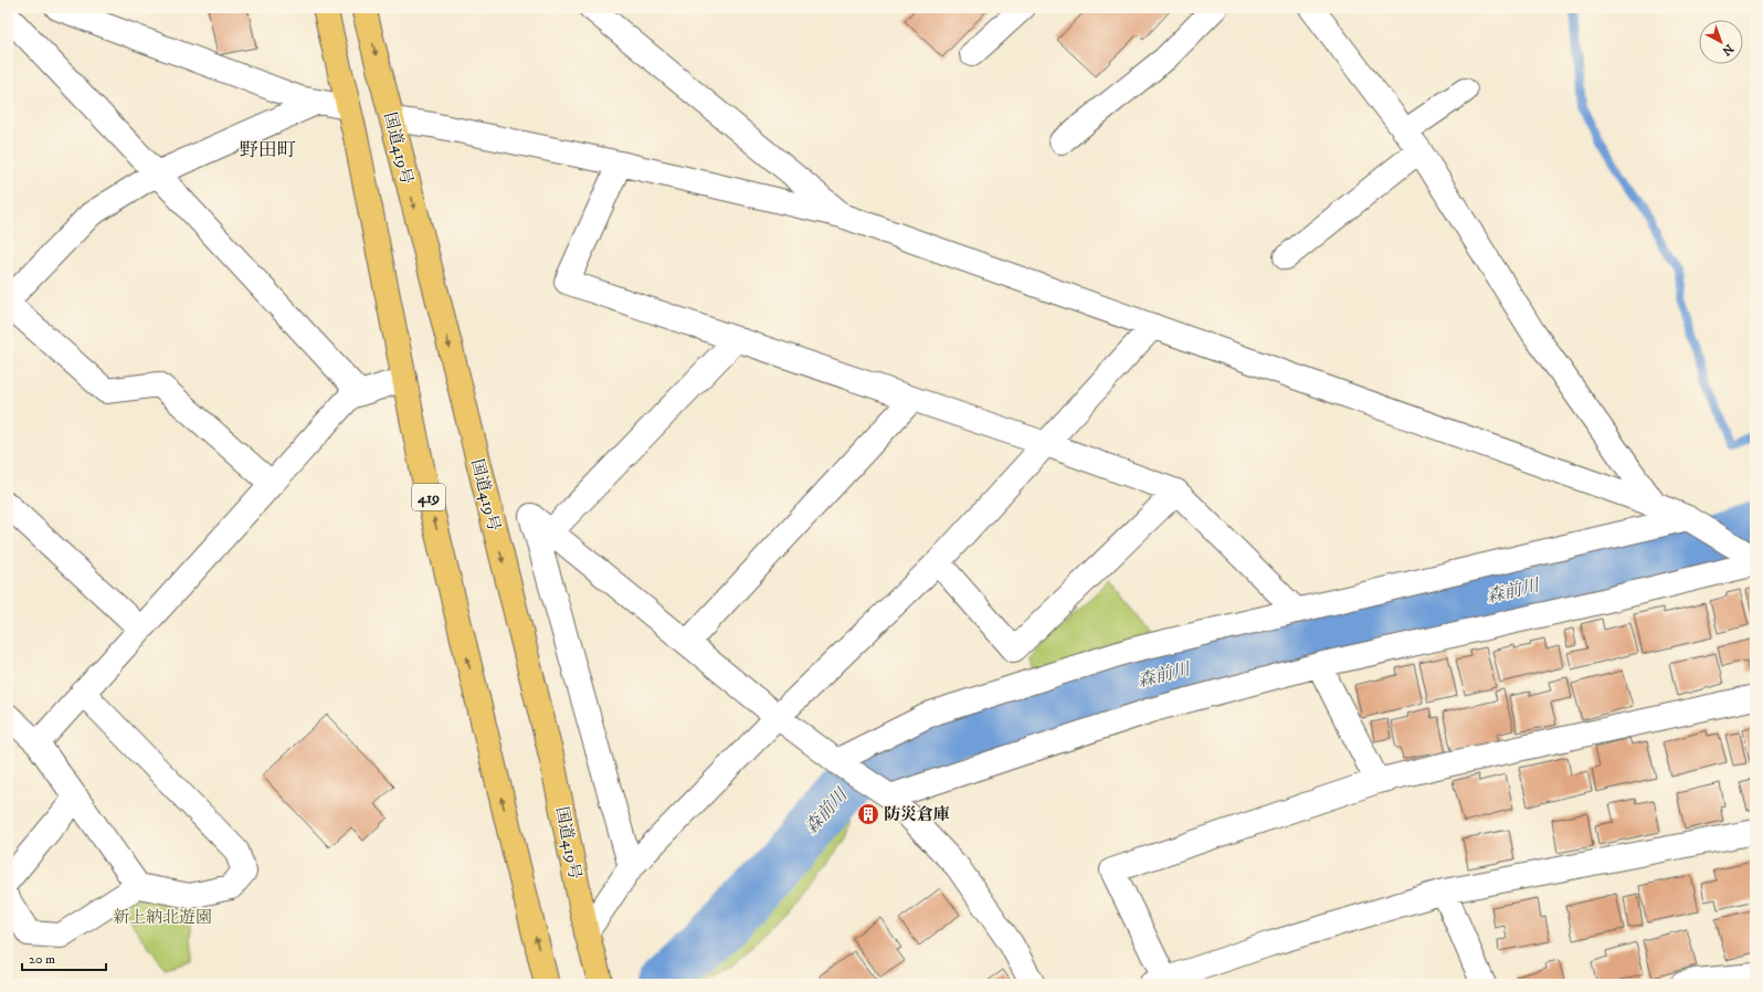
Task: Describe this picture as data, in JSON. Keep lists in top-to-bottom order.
{
  "streets": {
    "highway": ["国道419号", "419"]
  },
  "districts": ["野田町"],
  "water": ["森前川"],
  "parks": ["新上納北遊園"],
  "places": {
    "building": ["防災倉庫"]
  },
  "scale_bar": "20 m",
  "north": "bottom right"
}
